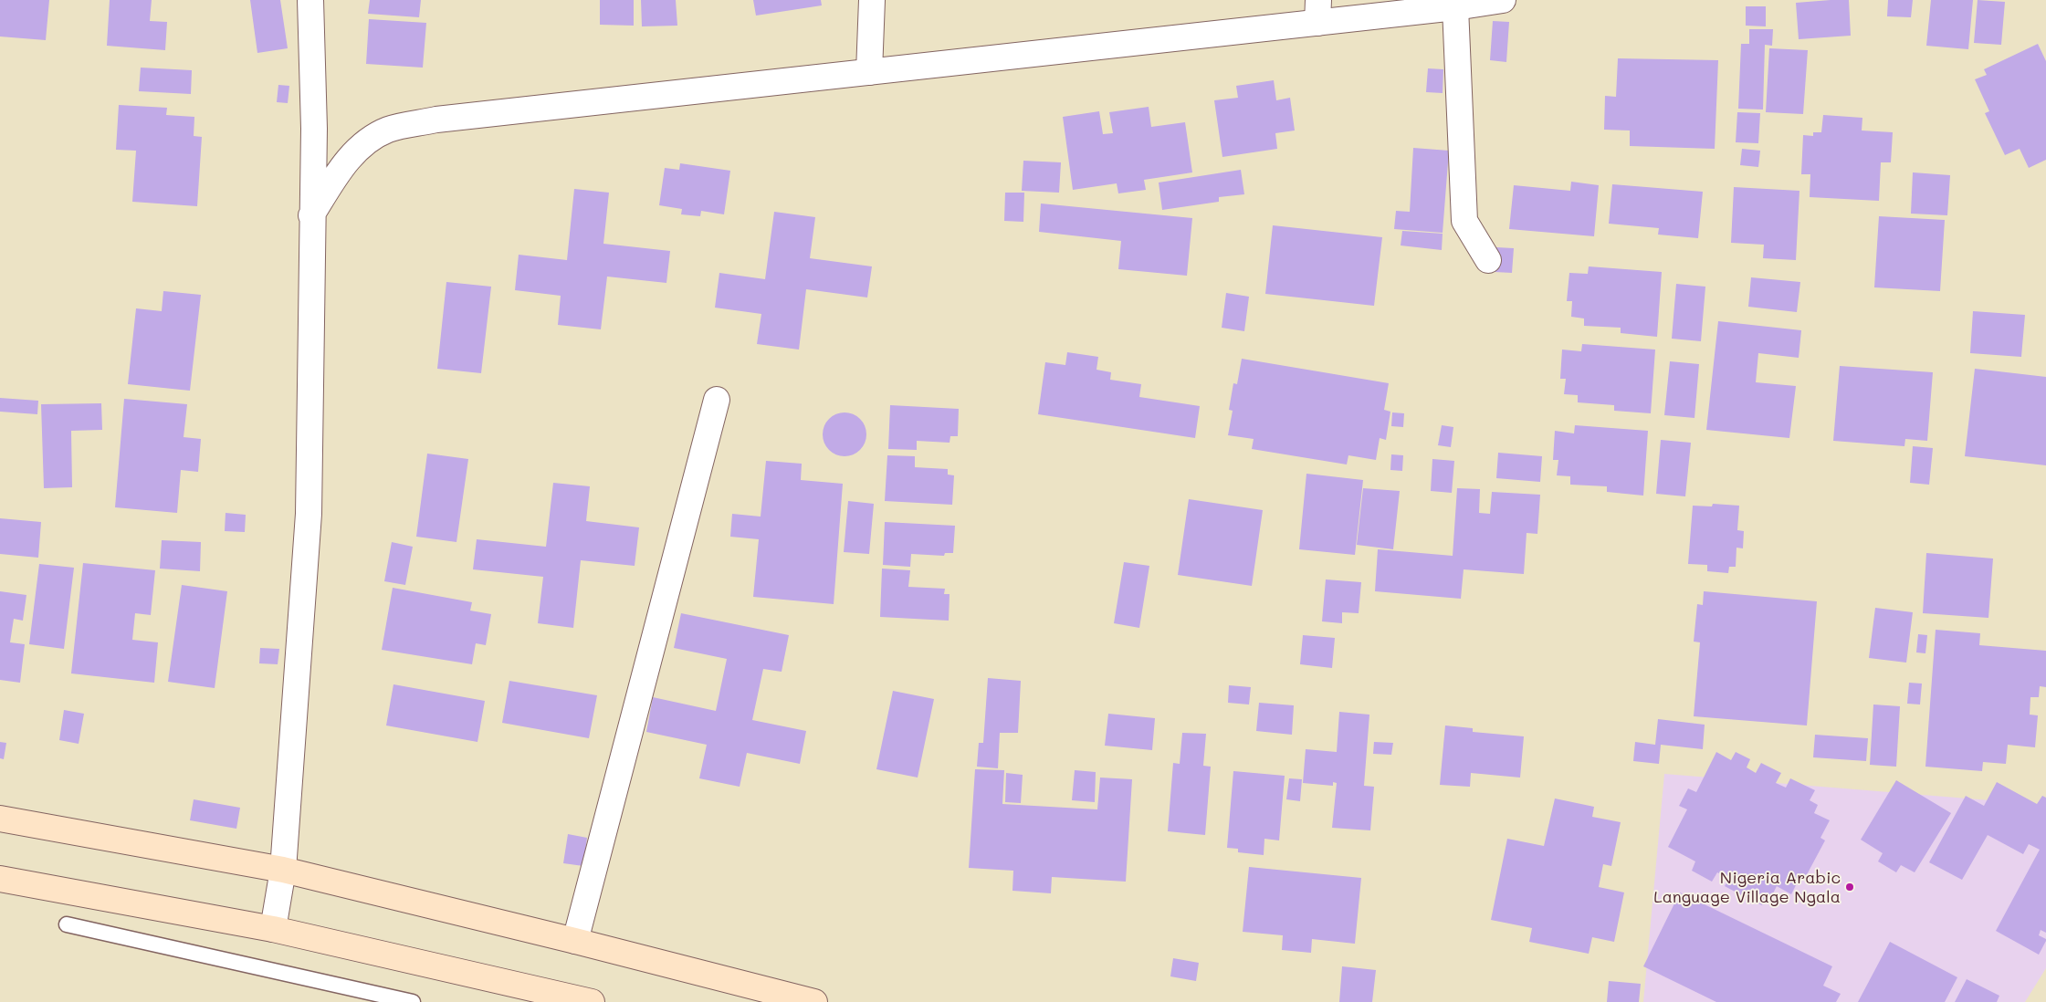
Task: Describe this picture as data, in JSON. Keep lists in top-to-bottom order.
{
  "places": ["Nigeria Arabic Language Village Ngala"]
}
